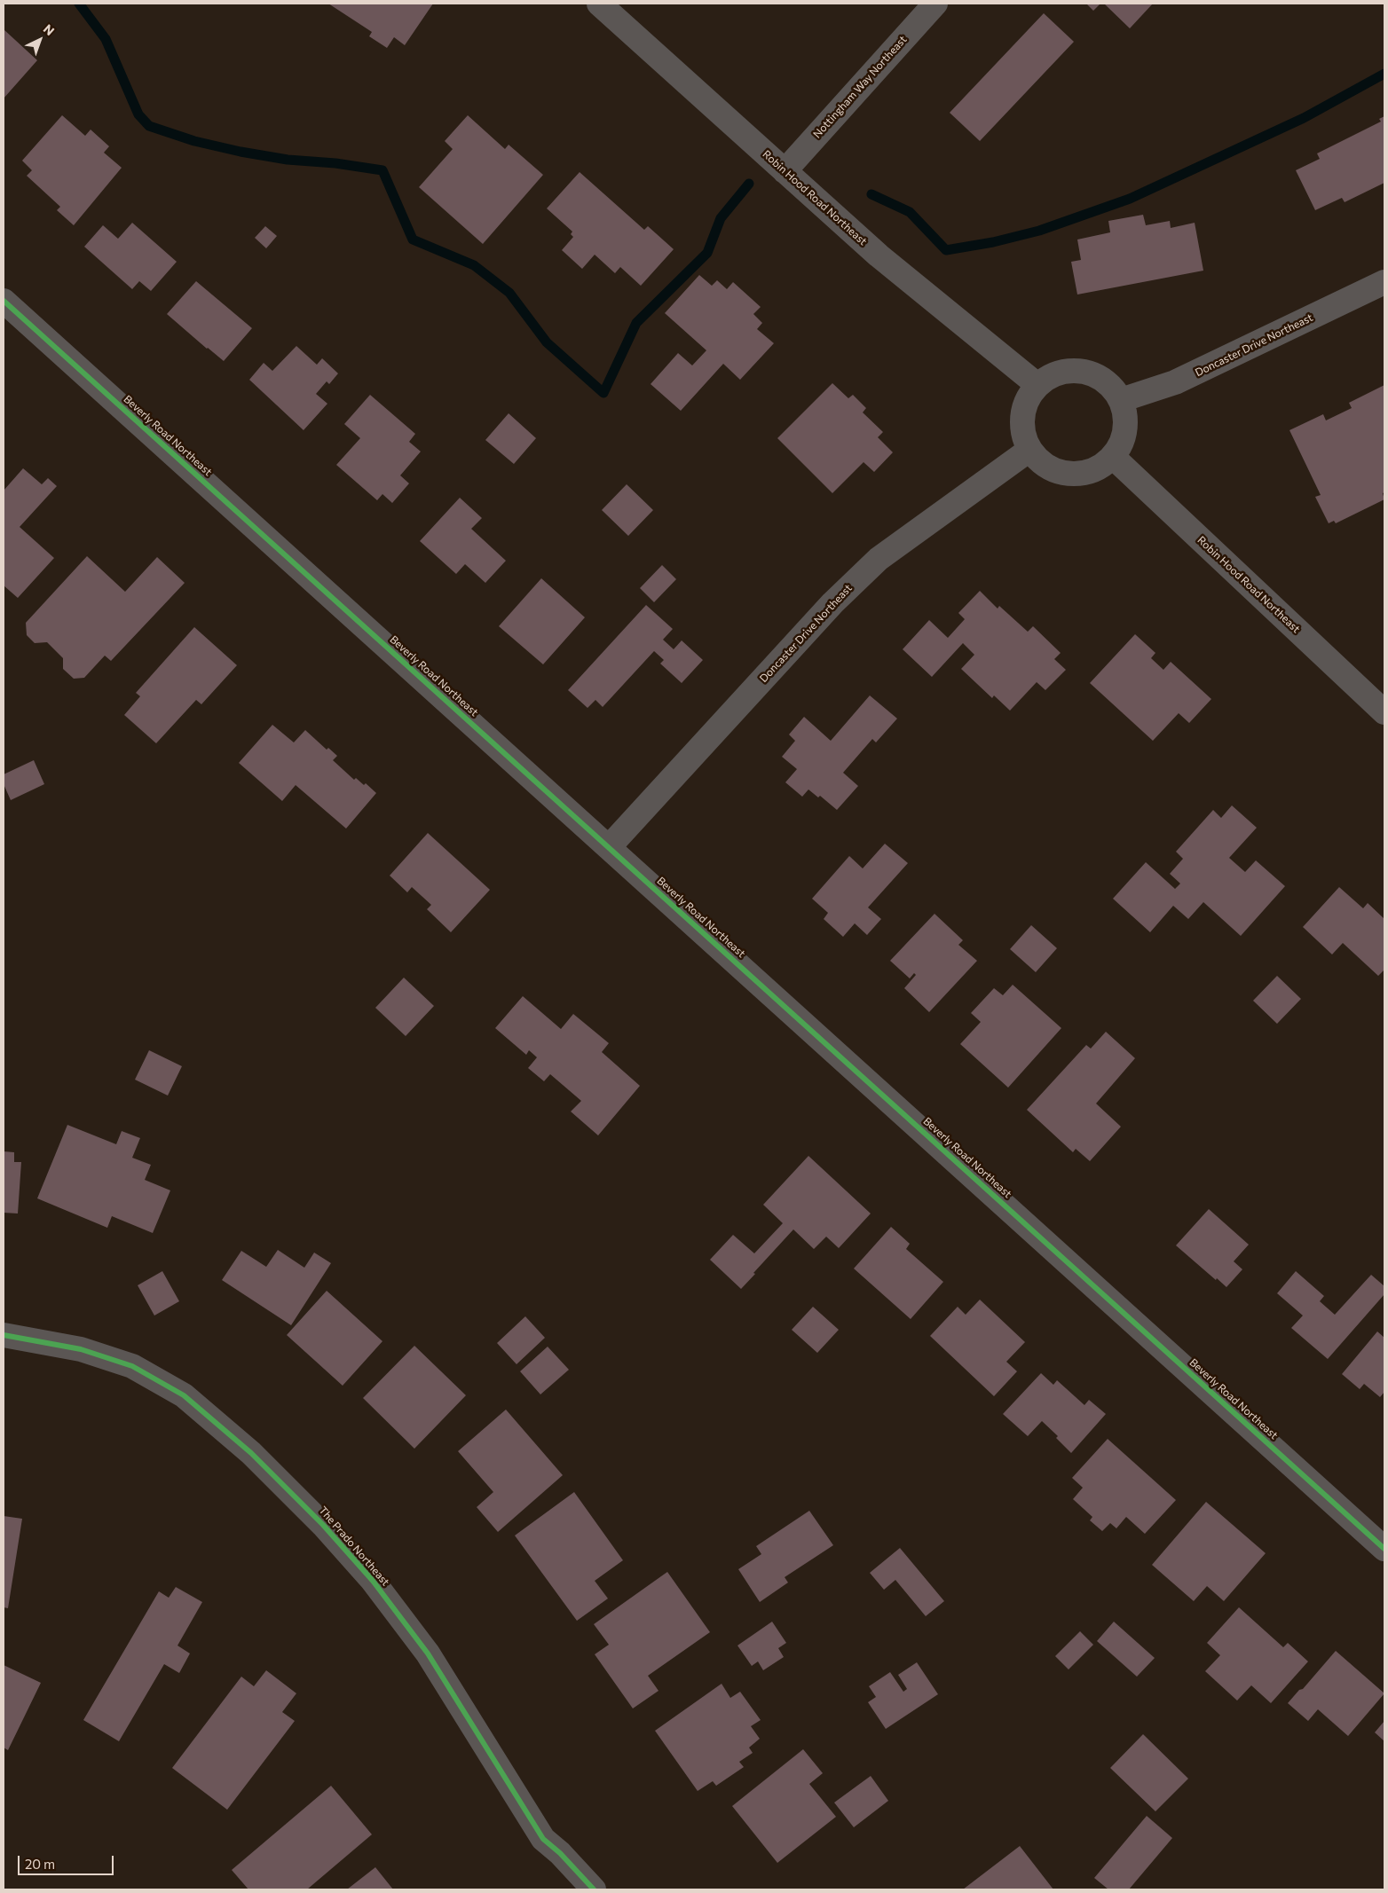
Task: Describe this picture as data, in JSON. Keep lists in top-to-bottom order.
{
  "streets": {
    "street": [
      "Nottingham Way Northeast",
      "Robin Hood Road Northeast",
      "Doncaster Drive Northeast",
      "Beverly Road Northeast",
      "The Prado Northeast"
    ]
  },
  "crossings": [
    ["Nottingham Way Northeast", "Robin Hood Road Northeast"],
    ["Robin Hood Road Northeast", "Doncaster Drive Northeast"],
    ["Doncaster Drive Northeast", "Beverly Road Northeast"]
  ],
  "scale_bar": "20 m",
  "north": "top right"
}
